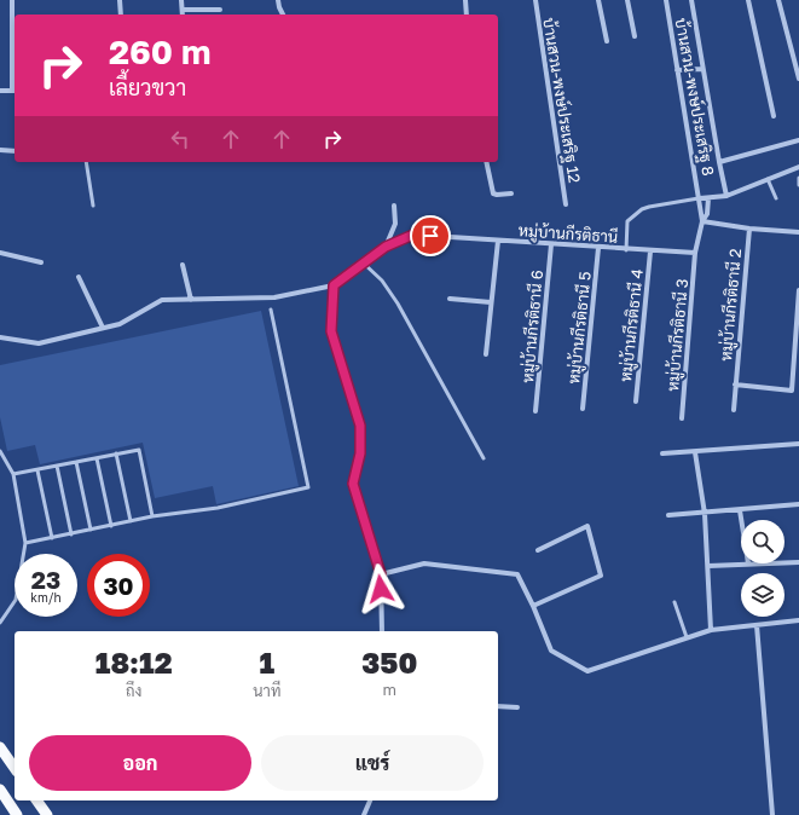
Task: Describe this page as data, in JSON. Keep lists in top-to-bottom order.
{
  "streets": {
    "street": [
      "บ้านสวน-พงษ์ประเสริฐ 8",
      "บ้านสวน-พงษ์ประเสริฐ 12",
      "หมู่บ้านกีรติธานี",
      "หมู่บ้านกีรติธานี 2",
      "หมู่บ้านกีรติธานี 4",
      "หมู่บ้านกีรติธานี 6",
      "หมู่บ้านกีรติธานี 5",
      "หมู่บ้านกีรติธานี 3"
    ]
  },
  "crossings": [
    ["หมู่บ้านกีรติธานี", "หมู่บ้านกีรติธานี 4"],
    ["หมู่บ้านกีรติธานี", "หมู่บ้านกีรติธานี 6"],
    ["หมู่บ้านกีรติธานี", "หมู่บ้านกีรติธานี 5"],
    ["หมู่บ้านกีรติธานี", "หมู่บ้านกีรติธานี 3"]
  ],
  "page": {
    "turn": ["260 m", "เลี้ยวขวา"],
    "speed": "23 km/h",
    "limit": "30",
    "eta": [
      "18:12",
      "ถึง",
      "1",
      "นาที",
      "350",
      "m"
    ],
    "buttons": ["ออก", "แชร์"]
  }
}
